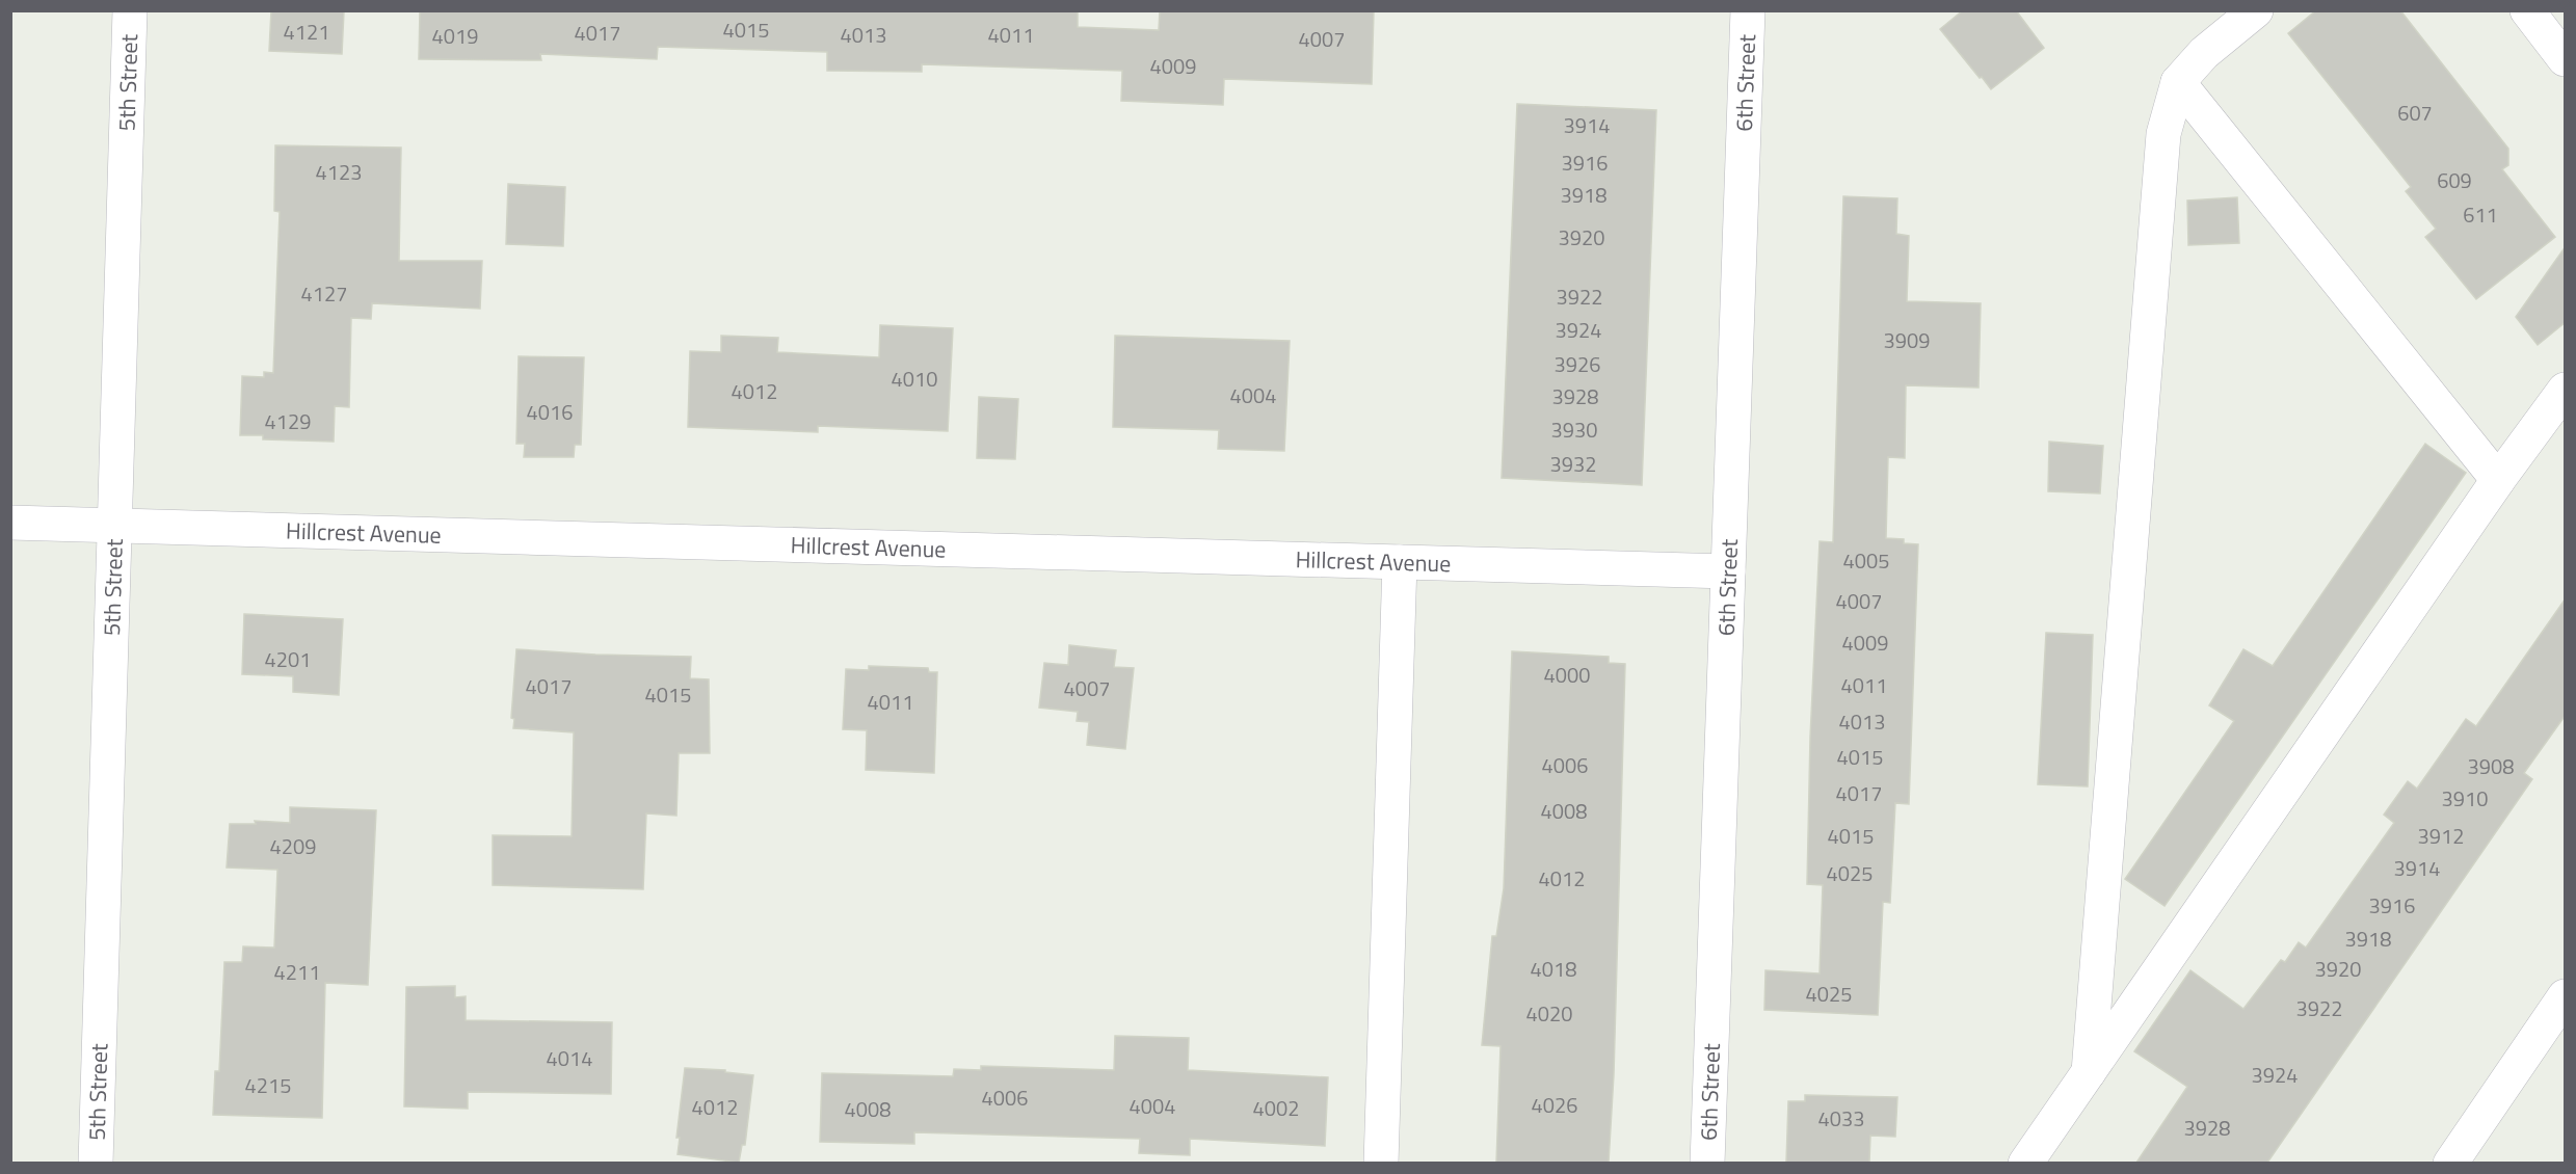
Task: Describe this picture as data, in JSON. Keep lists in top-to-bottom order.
{
  "streets": {
    "street": ["5th Street", "6th Street", "Hillcrest Avenue"]
  },
  "crossings": [
    ["5th Street", "Hillcrest Avenue"],
    ["6th Street", "Hillcrest Avenue"]
  ],
  "house_numbers": [
    "4015",
    "4121",
    "4017",
    "4013",
    "4011",
    "4019",
    "4007",
    "4009",
    "607",
    "3914",
    "3916",
    "4123",
    "609",
    "3918",
    "611",
    "3920",
    "4127",
    "3922",
    "3924",
    "3909",
    "3926",
    "4010",
    "4012",
    "4004",
    "3928",
    "4016",
    "4129",
    "3930",
    "3932",
    "4005",
    "4007",
    "4009",
    "4201",
    "4000",
    "4011",
    "4017",
    "4007",
    "4015",
    "4011",
    "4013",
    "4015",
    "4006",
    "3908",
    "4017",
    "3910",
    "4008",
    "4015",
    "3912",
    "4209",
    "3914",
    "4025",
    "4012",
    "3916",
    "3918",
    "4018",
    "3920",
    "4211",
    "4025",
    "3922",
    "4020",
    "4014",
    "3924",
    "4215",
    "4006",
    "4026",
    "4004",
    "4012",
    "4002",
    "4008",
    "4033",
    "3928"
  ]
}
